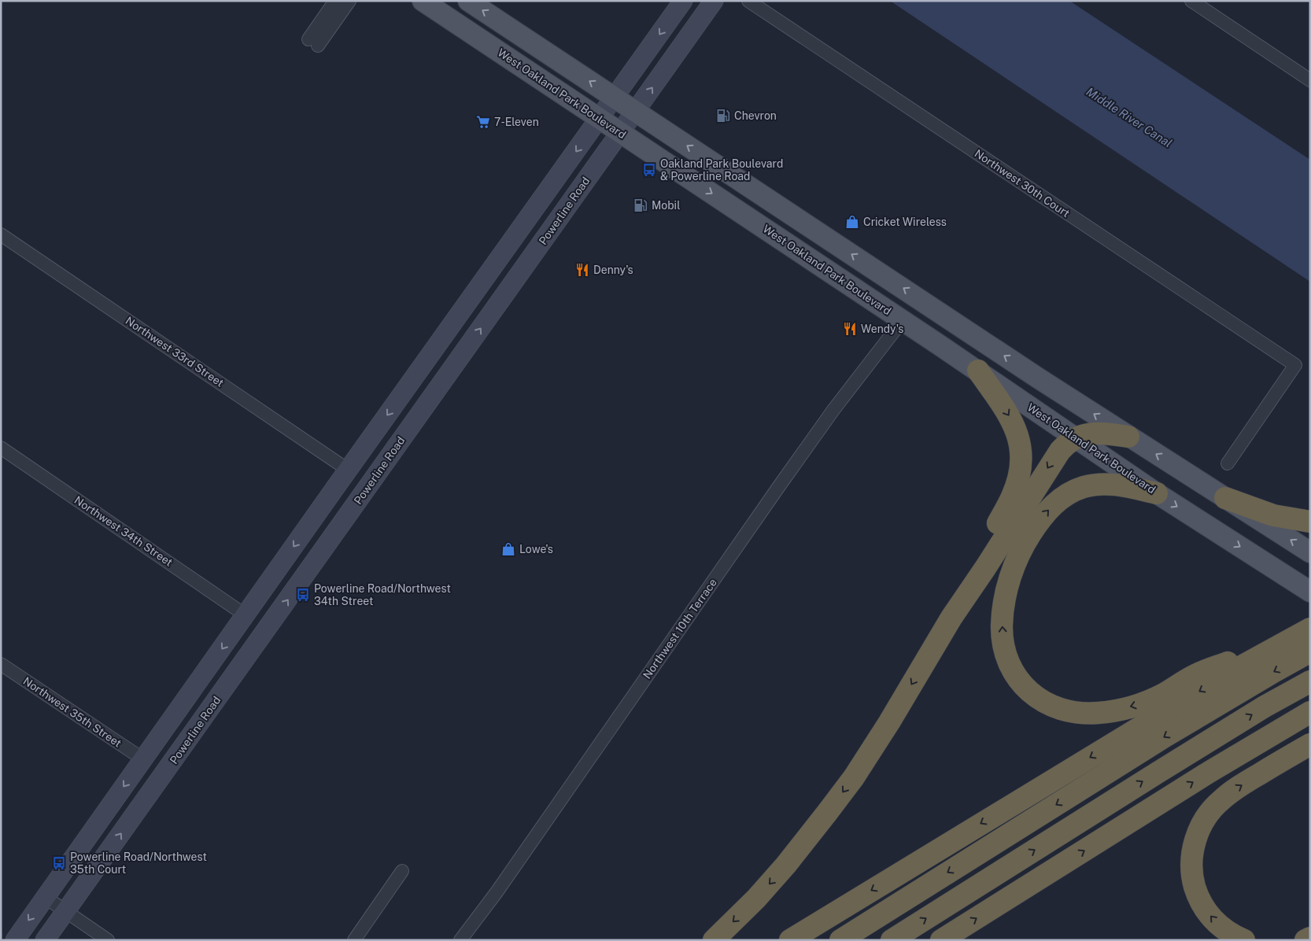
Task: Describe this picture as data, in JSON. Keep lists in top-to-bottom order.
{
  "streets": {
    "main road": ["West Oakland Park Boulevard", "Powerline Road"],
    "street": [
      "Northwest 30th Court",
      "Northwest 33rd Street",
      "Northwest 34th Street",
      "Northwest 10th Terrace",
      "Northwest 35th Street"
    ]
  },
  "crossings": [
    ["West Oakland Park Boulevard", "Powerline Road"],
    ["West Oakland Park Boulevard", "Northwest 10th Terrace"]
  ],
  "water": ["Middle River Canal"],
  "places": {
    "fuel station": ["Chevron", "Mobil"],
    "supermarket": ["7-Eleven"],
    "bus stop": ["Oakland Park Boulevard & Powerline Road", "Powerline Road/Northwest 34th Street", "Powerline Road/Northwest 35th Court"],
    "shop": ["Cricket Wireless", "Lowe's"],
    "restaurant": ["Denny's", "Wendy's"]
  }
}
